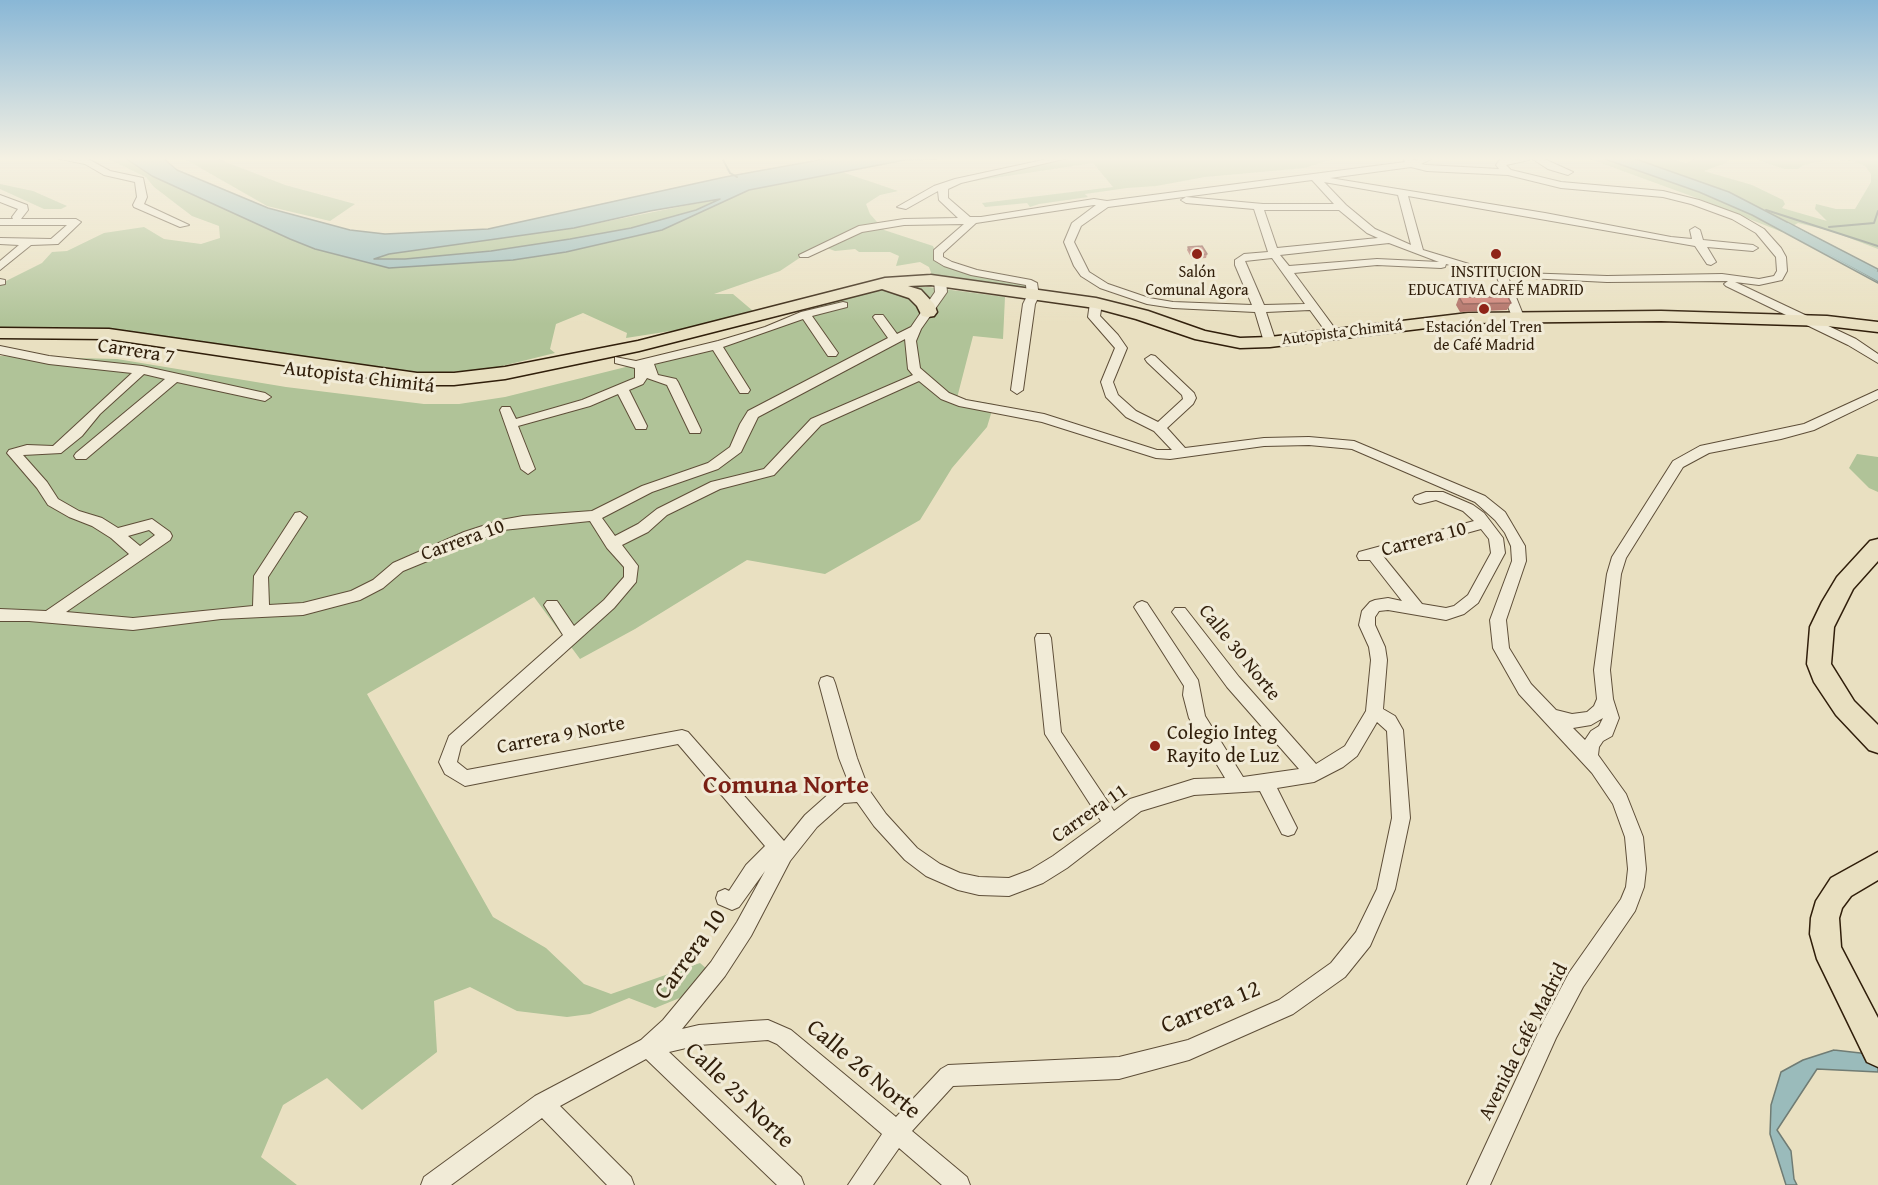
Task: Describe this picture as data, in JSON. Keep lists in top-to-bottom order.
{
  "streets": {
    "highway": ["Autopista Chimitá"],
    "street": [
      "Carrera 7",
      "Carrera 10",
      "Calle 30 Norte",
      "Carrera 9 Norte",
      "Carrera 11",
      "Carrera 12",
      "Avenida Café Madrid",
      "Calle 26 Norte",
      "Calle 25 Norte"
    ]
  },
  "crossings": [
    ["Carrera 10", "Carrera 9 Norte"],
    ["Carrera 10", "Carrera 11"],
    ["Carrera 10", "Calle 26 Norte"],
    ["Carrera 10", "Calle 25 Norte"],
    ["Calle 30 Norte", "Carrera 11"],
    ["Carrera 11", "Carrera 12"],
    ["Carrera 12", "Calle 26 Norte"],
    ["Calle 26 Norte", "Calle 25 Norte"]
  ],
  "districts": ["Comuna Norte"],
  "places": [
    "Salón Comunal Agora",
    "INSTITUCION EDUCATIVA CAFÉ MADRID",
    "Estación del Tren de Café Madrid",
    "Colegio Integ Rayito de Luz"
  ]
}
